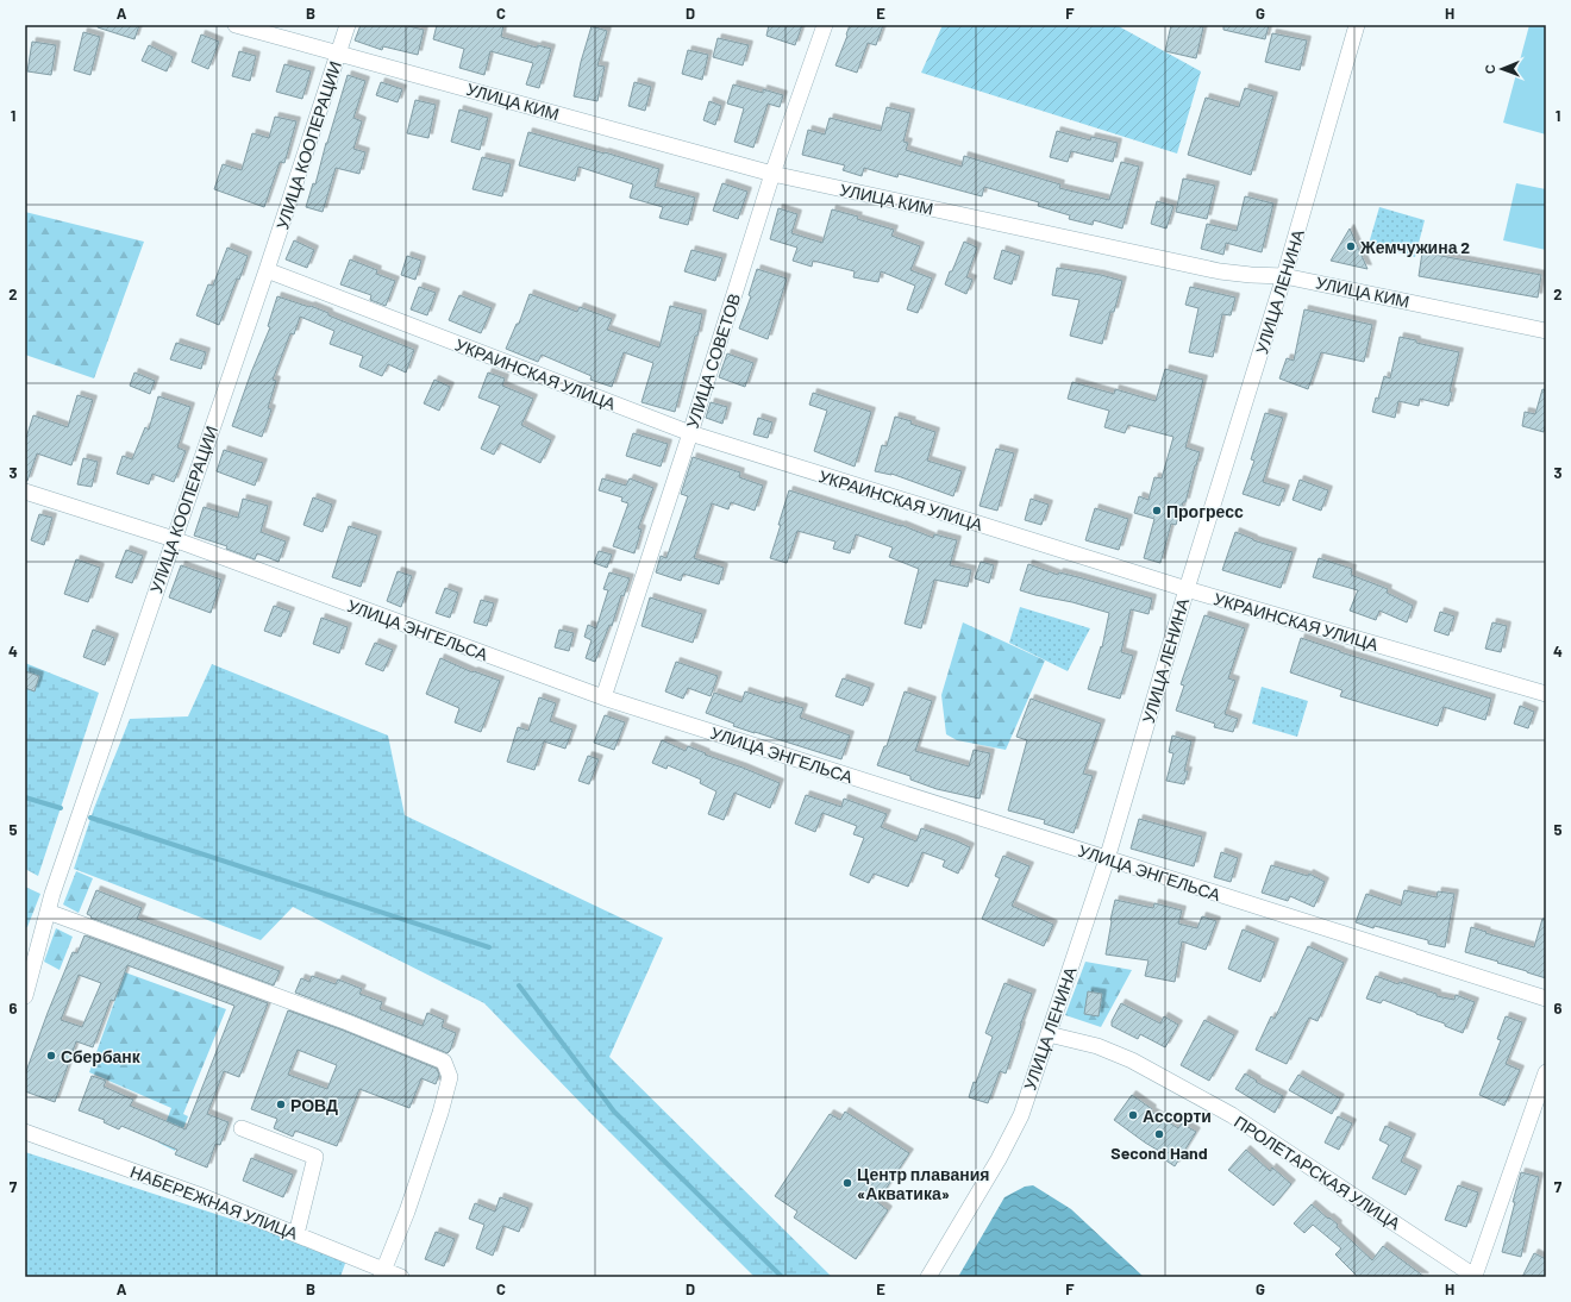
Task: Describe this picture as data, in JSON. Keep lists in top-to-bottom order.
{
  "streets": {
    "street": [
      "УЛИЦА КИМ",
      "УЛИЦА КООПЕРАЦИИ",
      "УЛИЦА ЛЕНИНА",
      "УЛИЦА СОВЕТОВ",
      "УКРАИНСКАЯ УЛИЦА",
      "УЛИЦА ЭНГЕЛЬСА",
      "ПРОЛЕТАРСКАЯ УЛИЦА",
      "НАБЕРЕЖНАЯ УЛИЦА"
    ]
  },
  "crossings": [
    ["УЛИЦА КИМ", "УЛИЦА КООПЕРАЦИИ"],
    ["УЛИЦА КИМ", "УЛИЦА ЛЕНИНА"],
    ["УЛИЦА КИМ", "УЛИЦА СОВЕТОВ"],
    ["УЛИЦА КООПЕРАЦИИ", "УКРАИНСКАЯ УЛИЦА"],
    ["УЛИЦА КООПЕРАЦИИ", "УЛИЦА ЭНГЕЛЬСА"],
    ["УЛИЦА ЛЕНИНА", "УКРАИНСКАЯ УЛИЦА"],
    ["УЛИЦА ЛЕНИНА", "УЛИЦА ЭНГЕЛЬСА"],
    ["УЛИЦА ЛЕНИНА", "ПРОЛЕТАРСКАЯ УЛИЦА"],
    ["УЛИЦА СОВЕТОВ", "УКРАИНСКАЯ УЛИЦА"],
    ["УЛИЦА СОВЕТОВ", "УЛИЦА ЭНГЕЛЬСА"]
  ],
  "places": [
    "Жемчужина 2",
    "Прогресс",
    "Сбербанк",
    "РОВД",
    "Ассорти",
    "Second Hand",
    "Центр плавания «Акватика»"
  ],
  "north": "left",
  "grid": {
    "columns": [
      "A",
      "B",
      "C",
      "D",
      "E",
      "F",
      "G",
      "H"
    ],
    "rows": [
      "1",
      "2",
      "3",
      "4",
      "5",
      "6",
      "7"
    ]
  }
}
